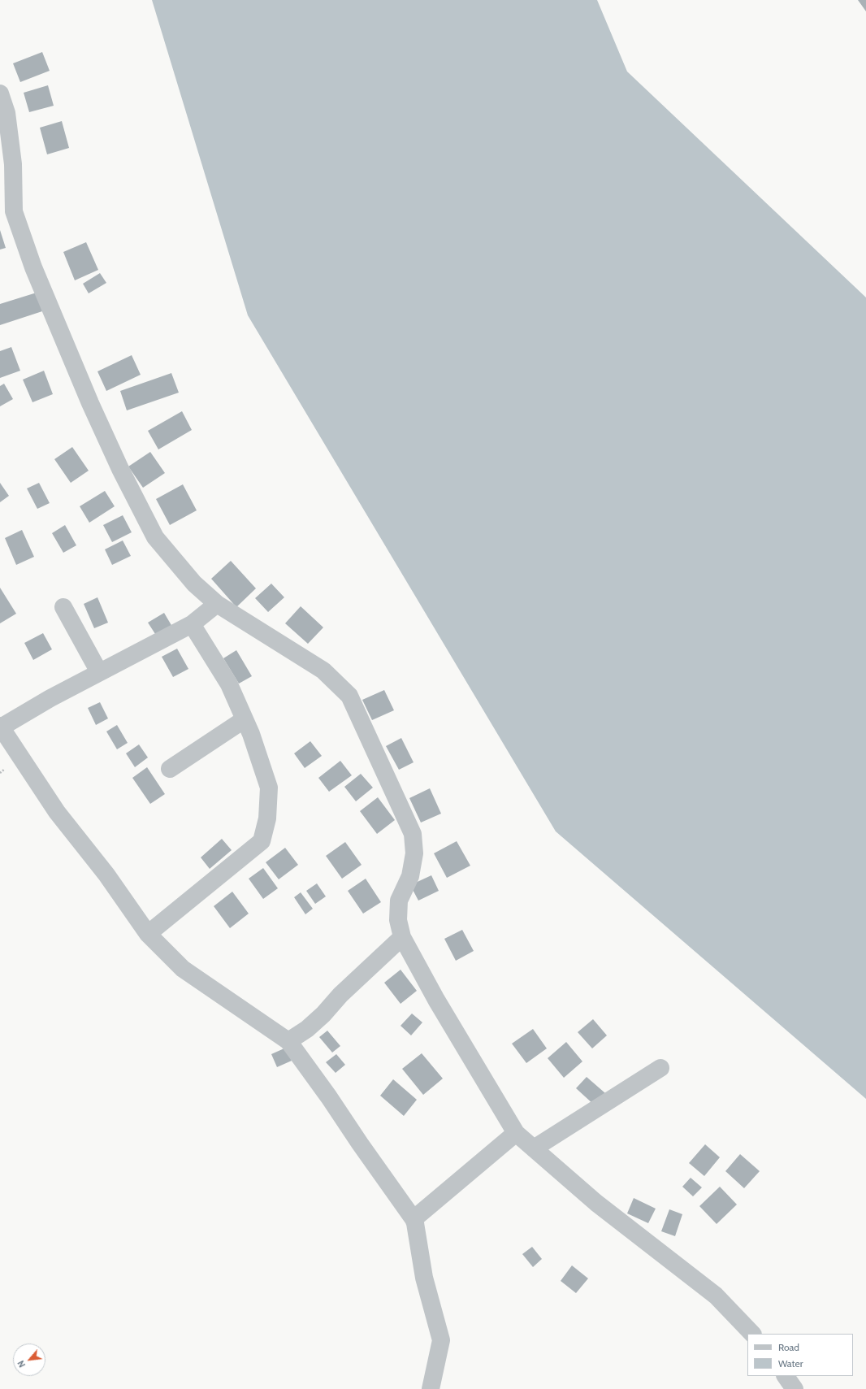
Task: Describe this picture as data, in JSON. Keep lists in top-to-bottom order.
{
  "legend": ["Road", "Water"],
  "north": "bottom left"
}
